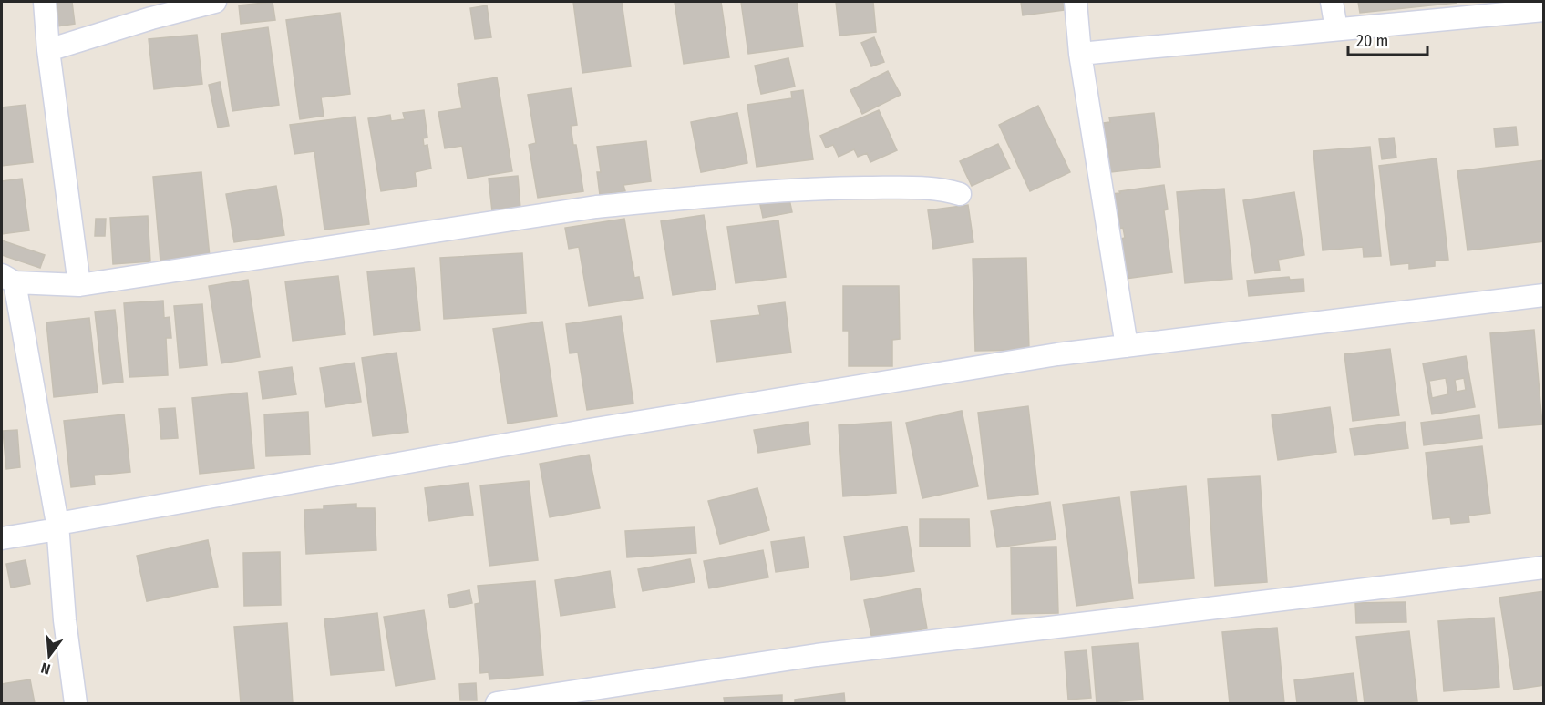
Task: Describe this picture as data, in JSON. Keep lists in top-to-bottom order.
{
  "scale_bar": "20 m",
  "north": "bottom"
}
